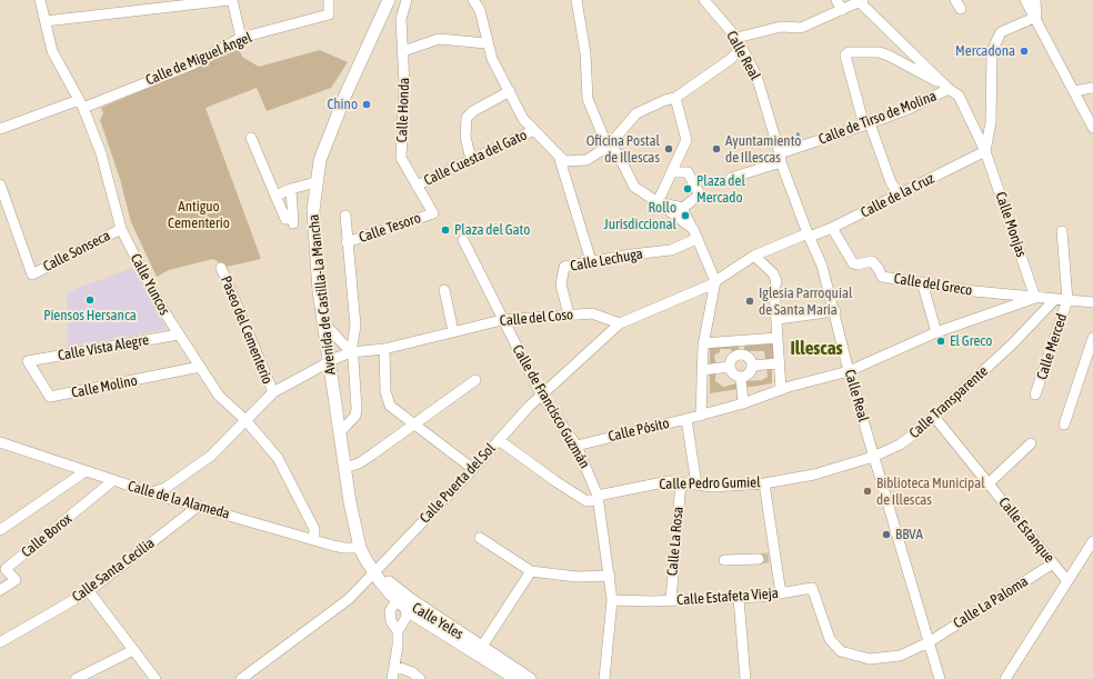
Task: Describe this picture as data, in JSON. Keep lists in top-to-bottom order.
{
  "streets": {
    "main road": ["Avenida de Castilla-La Mancha"],
    "street": [
      "Calle Real",
      "Calle de Miguel Ángel",
      "Calle Honda",
      "Calle de Tirso de Molina",
      "Calle Cuesta del Gato",
      "Calle de la Cruz",
      "Calle Monjas",
      "Calle Tesoro",
      "Calle Sonseca",
      "Calle Lechuga",
      "Calle Yuncos",
      "Calle del Greco",
      "Calle del Coso",
      "Paseo del Cementerio",
      "Calle Merced",
      "Calle Vista Alegre",
      "Calle Molino",
      "Calle Transparente",
      "Calle de Francisco Guzmán",
      "Calle Pósito",
      "Calle Puerta del Sol",
      "Calle Pedro Gumiel",
      "Calle de la Alameda",
      "Calle Estanque",
      "Calle Borox",
      "Calle La Rosa",
      "Calle Santa Cecilia",
      "Calle Estafeta Vieja",
      "Calle La Paloma",
      "Calle Yeles"
    ]
  },
  "crossings": [
    ["Calle Real", "Calle de Tirso de Molina"],
    ["Calle Real", "Calle de la Cruz"],
    ["Calle Real", "Calle Transparente"],
    ["Calle Real", "Calle Pósito"],
    ["Calle Real", "Calle Pedro Gumiel"],
    ["Calle Real", "Calle Estafeta Vieja"],
    ["Calle Real", "Calle La Paloma"],
    ["Calle de Miguel Ángel", "Calle Yuncos"],
    ["Calle Honda", "Calle Cuesta del Gato"],
    ["Calle Honda", "Calle Tesoro"],
    ["Calle de Tirso de Molina", "Calle Monjas"],
    ["Calle de la Cruz", "Calle Monjas"],
    ["Calle de la Cruz", "Calle del Greco"],
    ["Calle de la Cruz", "Calle del Coso"],
    ["Calle de la Cruz", "Calle Puerta del Sol"],
    ["Calle Monjas", "Calle del Greco"],
    ["Calle Monjas", "Calle Pósito"],
    ["Calle Sonseca", "Calle Yuncos"],
    ["Calle Lechuga", "Calle del Coso"],
    ["Calle Yuncos", "Calle del Coso"],
    ["Calle Yuncos", "Calle Vista Alegre"],
    ["Calle Yuncos", "Calle Molino"],
    ["Calle Yuncos", "Calle de la Alameda"],
    ["Calle del Greco", "Calle Merced"],
    ["Calle del Greco", "Calle Transparente"],
    ["Calle del Greco", "Calle Pósito"],
    ["Avenida de Castilla-La Mancha", "Calle del Coso"],
    ["Avenida de Castilla-La Mancha", "Calle Puerta del Sol"],
    ["Avenida de Castilla-La Mancha", "Calle de la Alameda"],
    ["Avenida de Castilla-La Mancha", "Calle Yeles"],
    ["Calle del Coso", "Paseo del Cementerio"],
    ["Calle del Coso", "Calle de Francisco Guzmán"],
    ["Calle del Coso", "Calle Puerta del Sol"],
    ["Calle del Coso", "Calle de la Alameda"],
    ["Calle Vista Alegre", "Calle Molino"],
    ["Calle Transparente", "Calle Pedro Gumiel"],
    ["Calle Transparente", "Calle Estanque"],
    ["Calle de Francisco Guzmán", "Calle Pósito"],
    ["Calle de Francisco Guzmán", "Calle Puerta del Sol"],
    ["Calle de Francisco Guzmán", "Calle Pedro Gumiel"],
    ["Calle de Francisco Guzmán", "Calle Estafeta Vieja"],
    ["Calle Pedro Gumiel", "Calle La Rosa"],
    ["Calle de la Alameda", "Calle Borox"],
    ["Calle de la Alameda", "Calle Santa Cecilia"],
    ["Calle Estanque", "Calle La Paloma"],
    ["Calle La Rosa", "Calle Estafeta Vieja"],
    ["Calle Estafeta Vieja", "Calle La Paloma"]
  ],
  "districts": ["Illescas"],
  "parks": ["Antiguo Cementerio"],
  "places": [
    "Mercadona",
    "Chino",
    "Oficina Postal de Illescas",
    "Ayuntamiento de Illescas",
    "Plaza del Mercado",
    "Rollo Jurisdiccional",
    "Plaza del Gato",
    "Piensos Hersanca",
    "Iglesia Parroquial de Santa María",
    "El Greco",
    "Biblioteca Municipal de Illescas",
    "BBVA"
  ]
}
